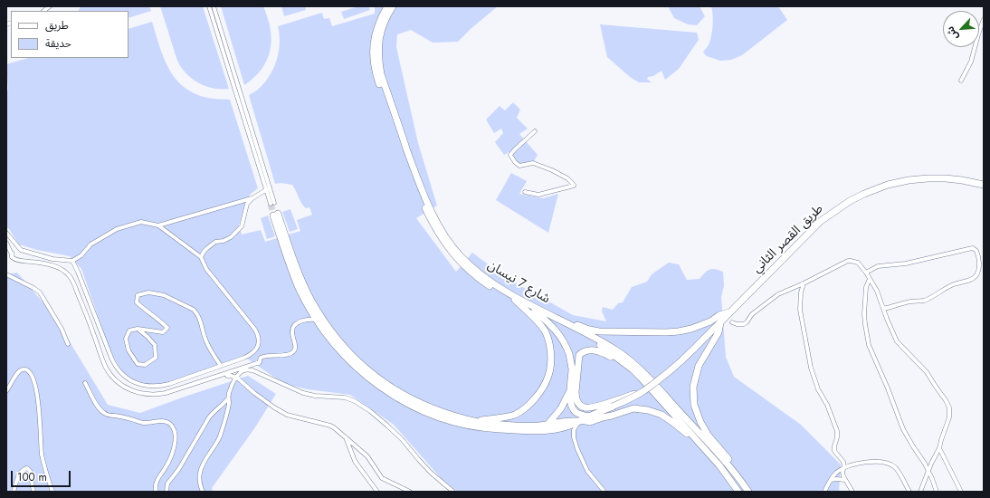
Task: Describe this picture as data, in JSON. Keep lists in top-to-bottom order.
{
  "streets": {
    "main road": ["طريق القصر الثاني", "شارع 7 نيسان"]
  },
  "legend": ["طريق", "حديقة"],
  "scale_bar": "100 m",
  "north": "bottom left"
}
